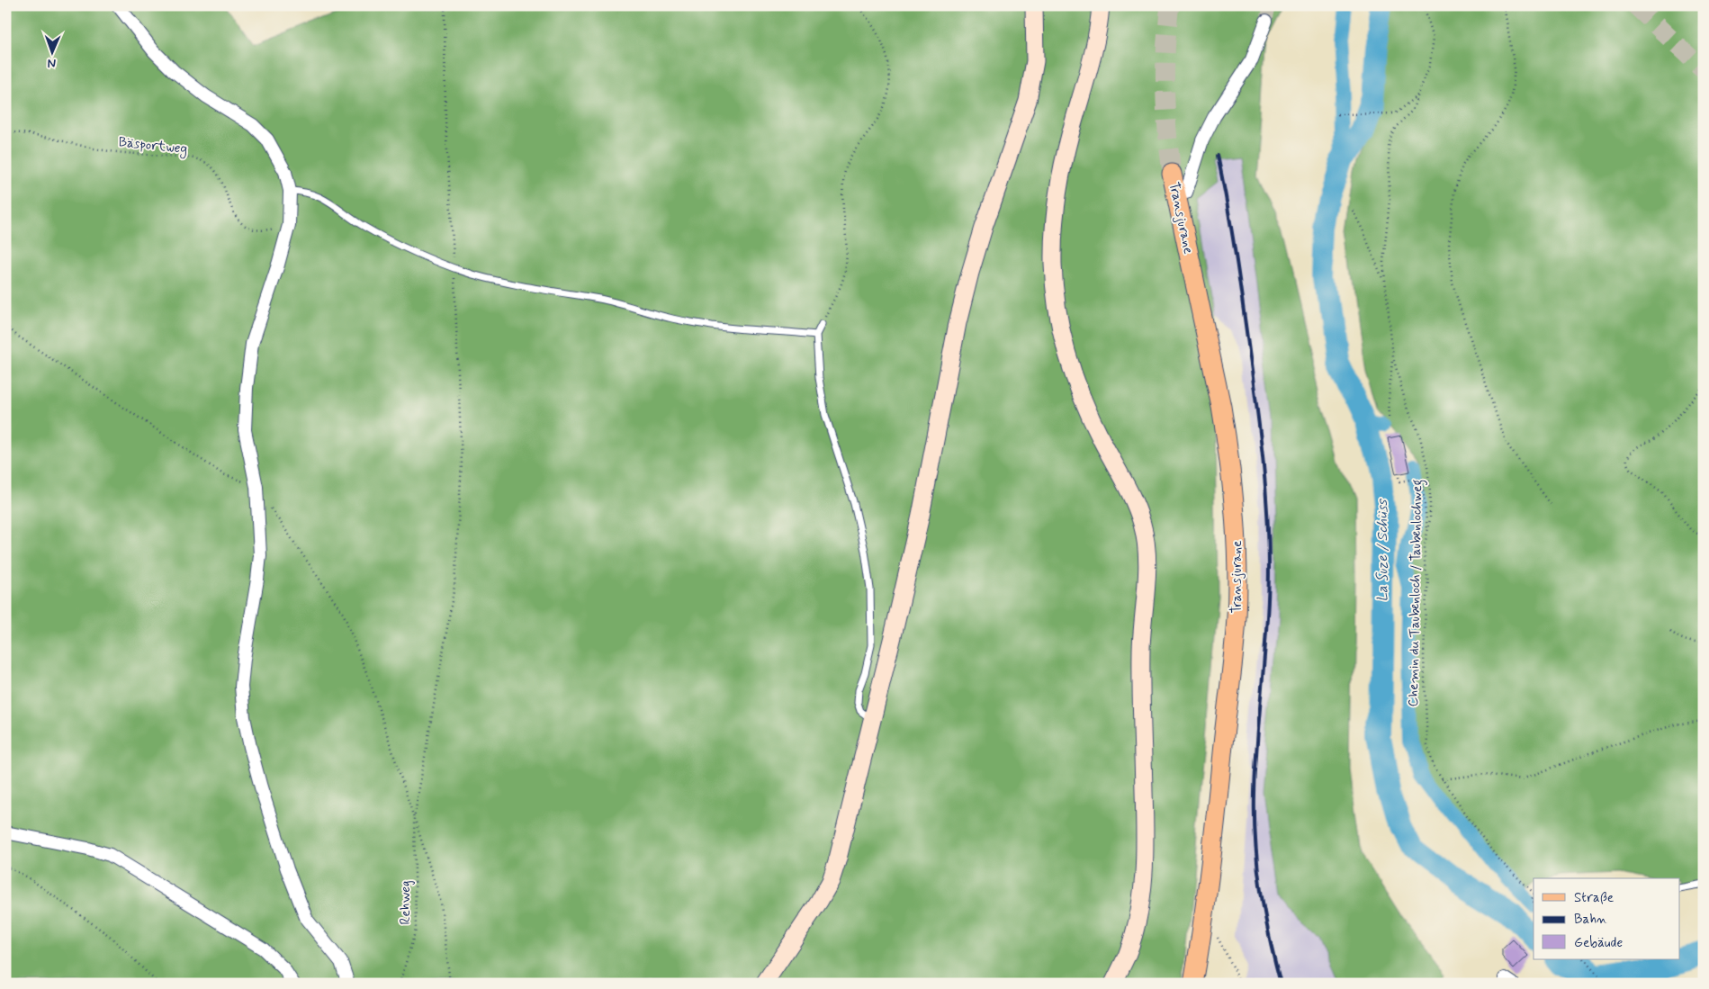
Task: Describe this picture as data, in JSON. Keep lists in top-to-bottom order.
{
  "streets": {
    "main road": ["Transjurane"],
    "path": ["Bäsportweg", "Chemin du Taubenloch / Taubenlochweg", "Rehweg"]
  },
  "water": ["La Suze / Schüss"],
  "legend": ["Straße", "Bahn", "Gebäude"],
  "north": "bottom"
}
